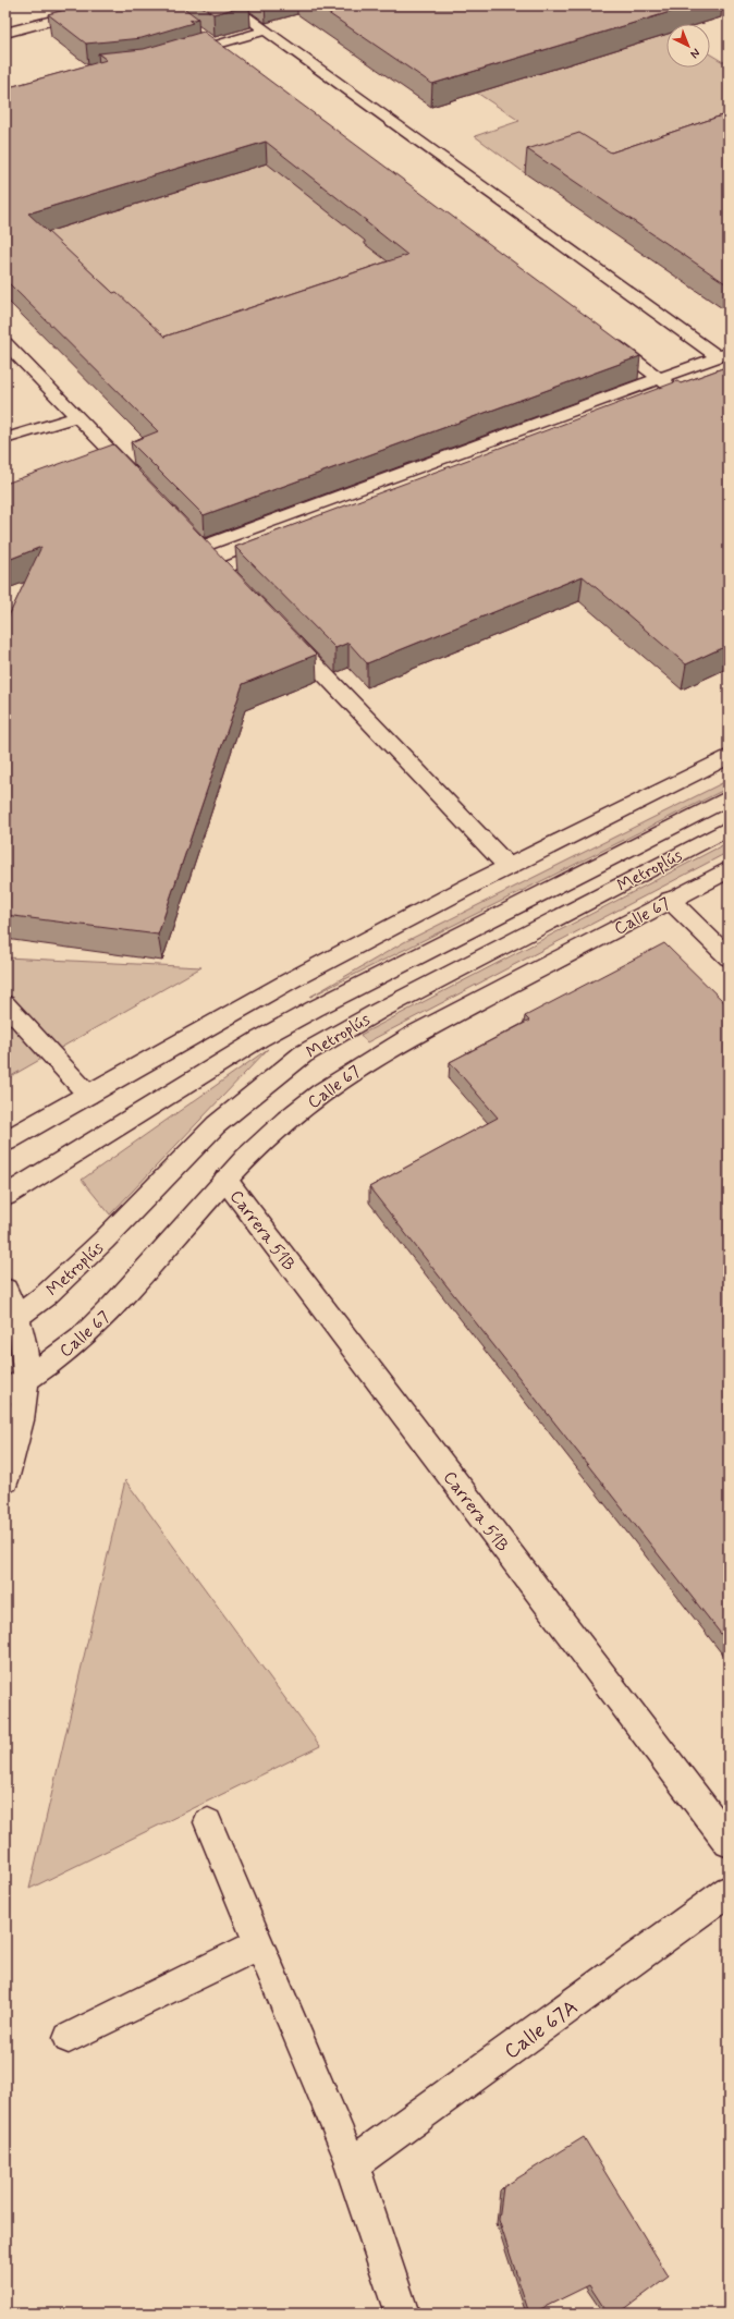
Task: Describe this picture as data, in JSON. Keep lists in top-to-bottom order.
{
  "streets": {
    "main road": ["Calle 67", "Carrera 51B", "Calle 67A"],
    "lane": ["Metroplús"]
  },
  "crossings": [
    ["Calle 67", "Carrera 51B"]
  ],
  "north": "bottom right"
}
